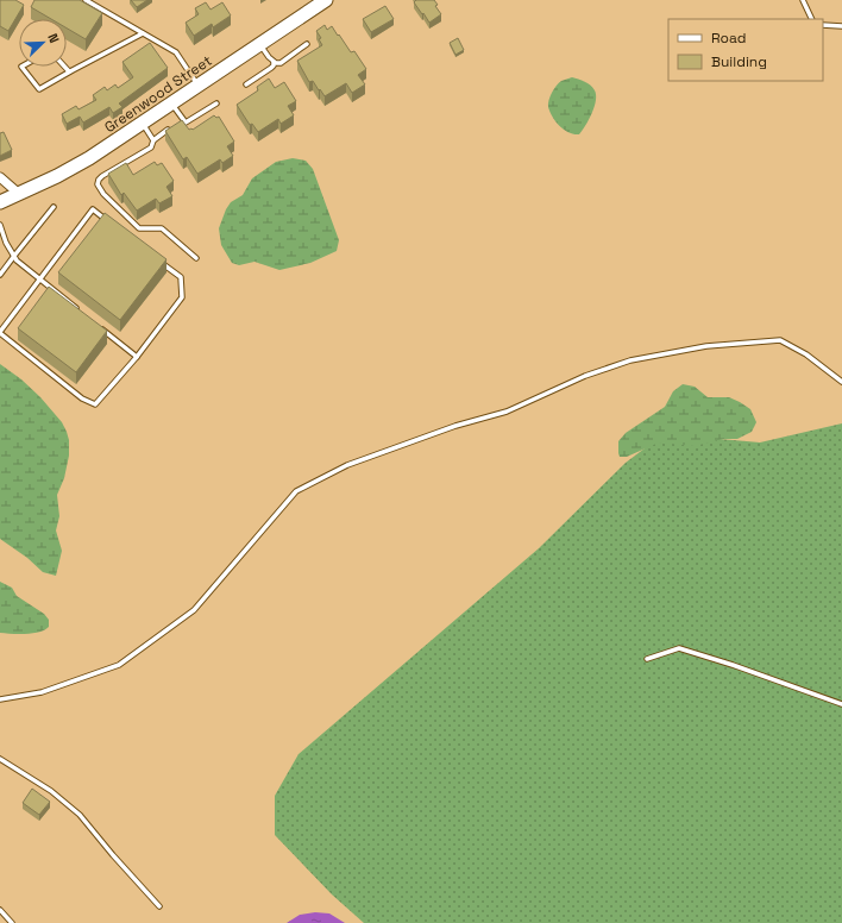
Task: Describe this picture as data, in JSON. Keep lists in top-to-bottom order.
{
  "streets": {
    "main road": ["Greenwood Street"]
  },
  "legend": ["Road", "Building"],
  "north": "top right"
}
